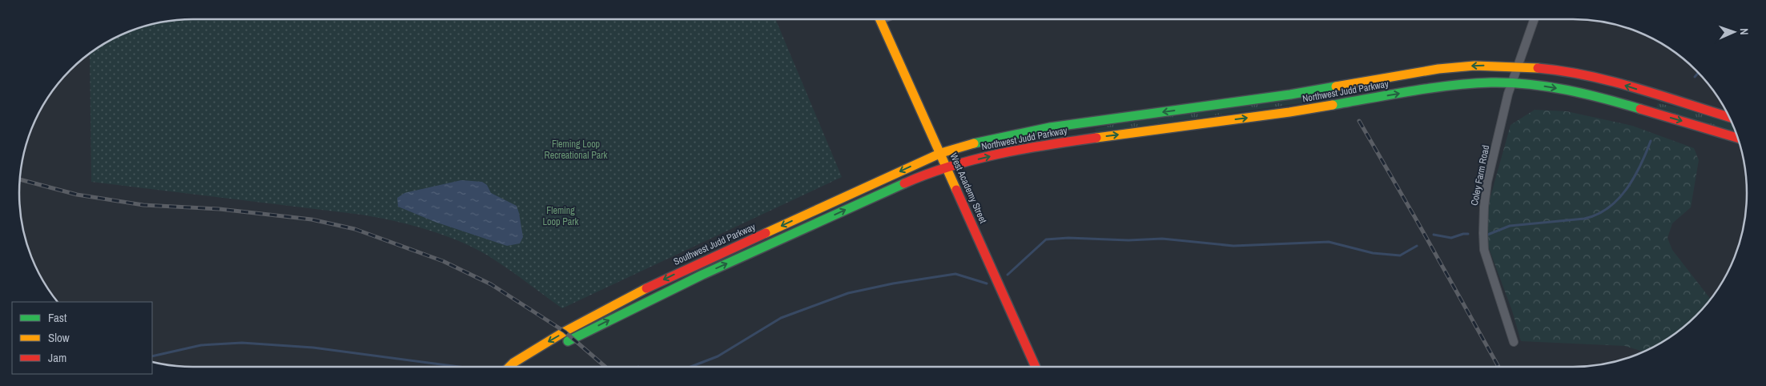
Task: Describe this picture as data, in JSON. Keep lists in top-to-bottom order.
{
  "streets": {
    "main road": ["Northwest Judd Parkway", "West Academy Street", "Southwest Judd Parkway"],
    "street": ["Coley Farm Road"]
  },
  "crossings": [
    ["Northwest Judd Parkway", "Coley Farm Road"],
    ["Northwest Judd Parkway", "West Academy Street"],
    ["Northwest Judd Parkway", "Southwest Judd Parkway"],
    ["West Academy Street", "Southwest Judd Parkway"]
  ],
  "parks": ["Fleming Loop Recreational Park", "Fleming Loop Park"],
  "legend": ["Fast", "Slow", "Jam"],
  "north": "right"
}
